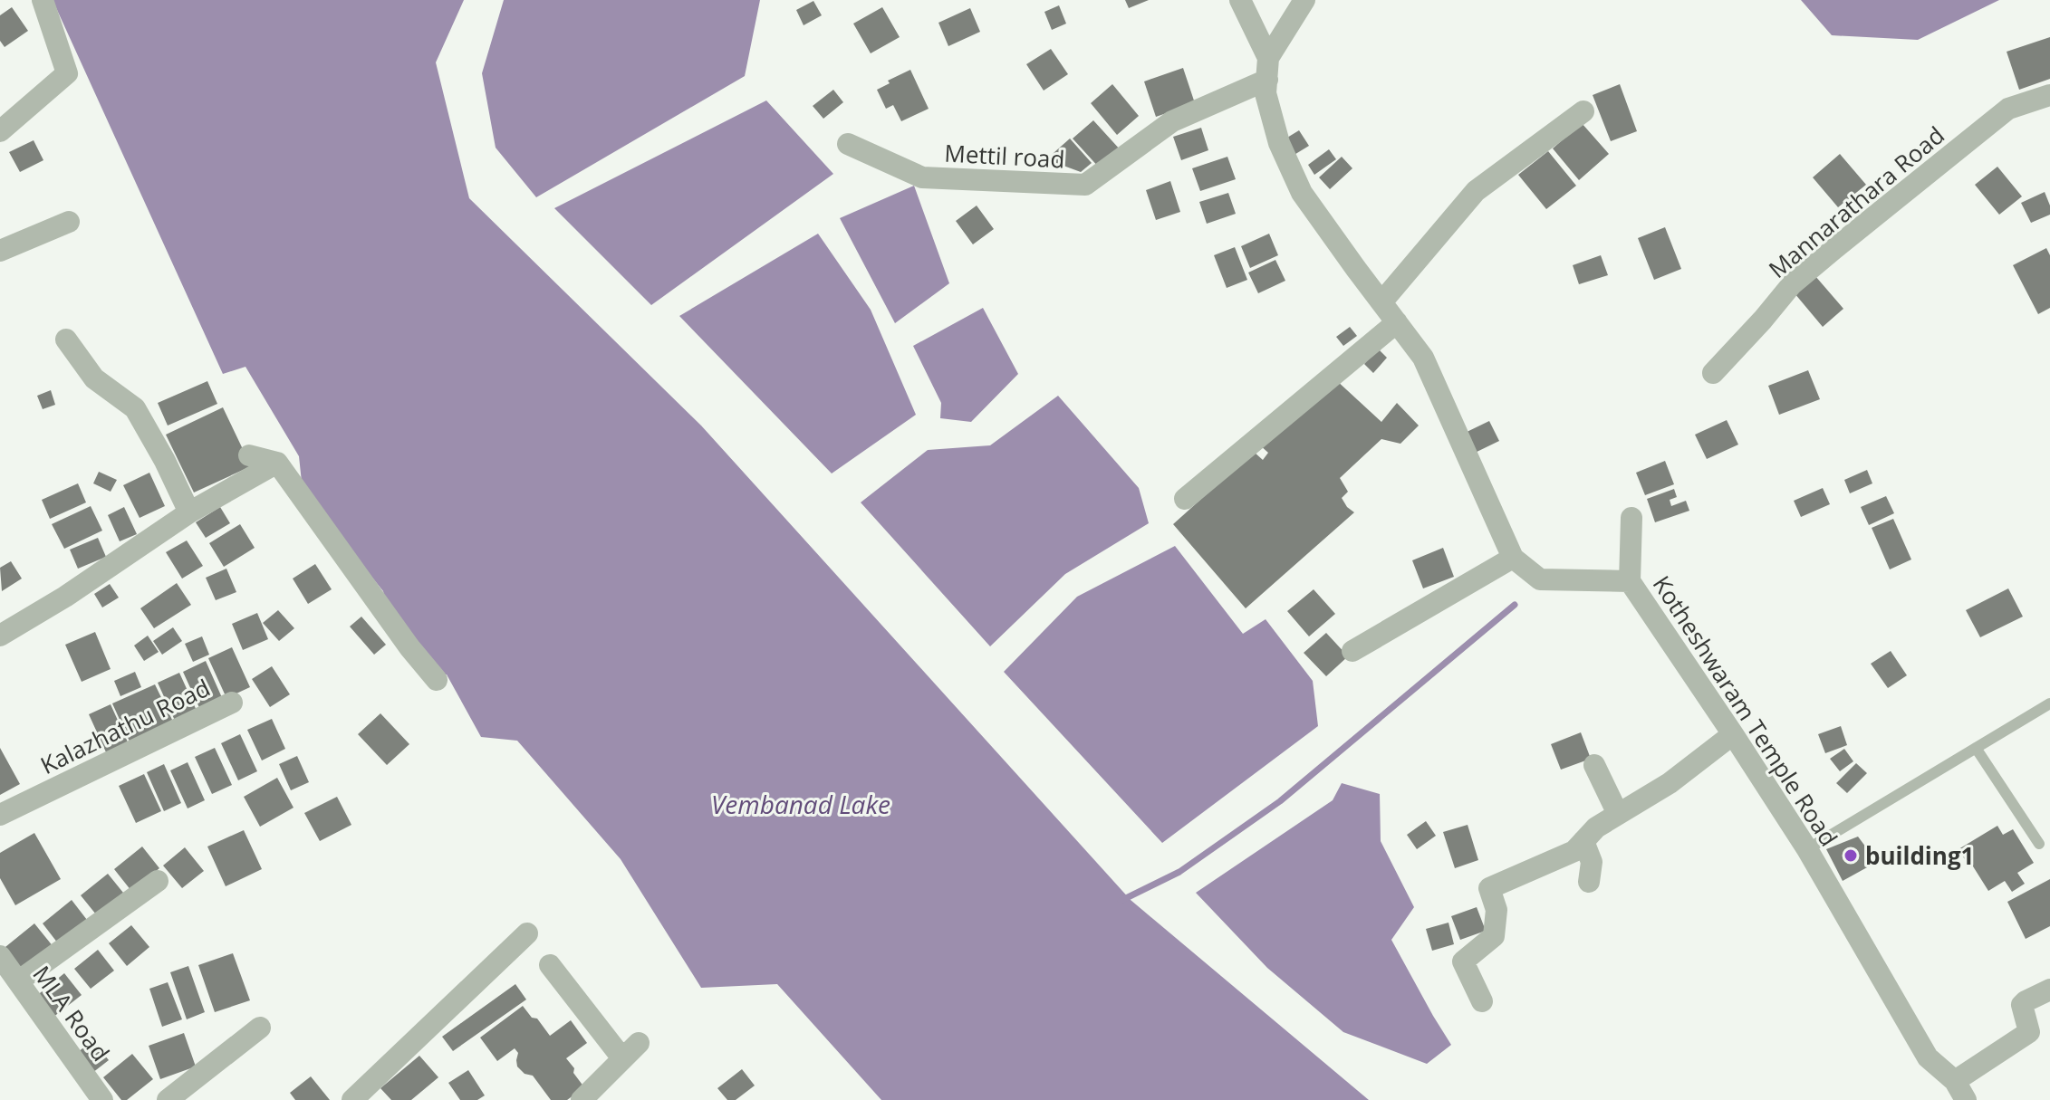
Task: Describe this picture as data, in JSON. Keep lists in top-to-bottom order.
{
  "streets": {
    "street": [
      "Mettil road",
      "Mannarathara Road",
      "Kotheshwaram Temple Road",
      "Kalazhathu Road",
      "MLA Road"
    ]
  },
  "crossings": [
    ["Mettil road", "Kotheshwaram Temple Road"]
  ],
  "water": ["Vembanad Lake"],
  "places": ["building1"]
}
